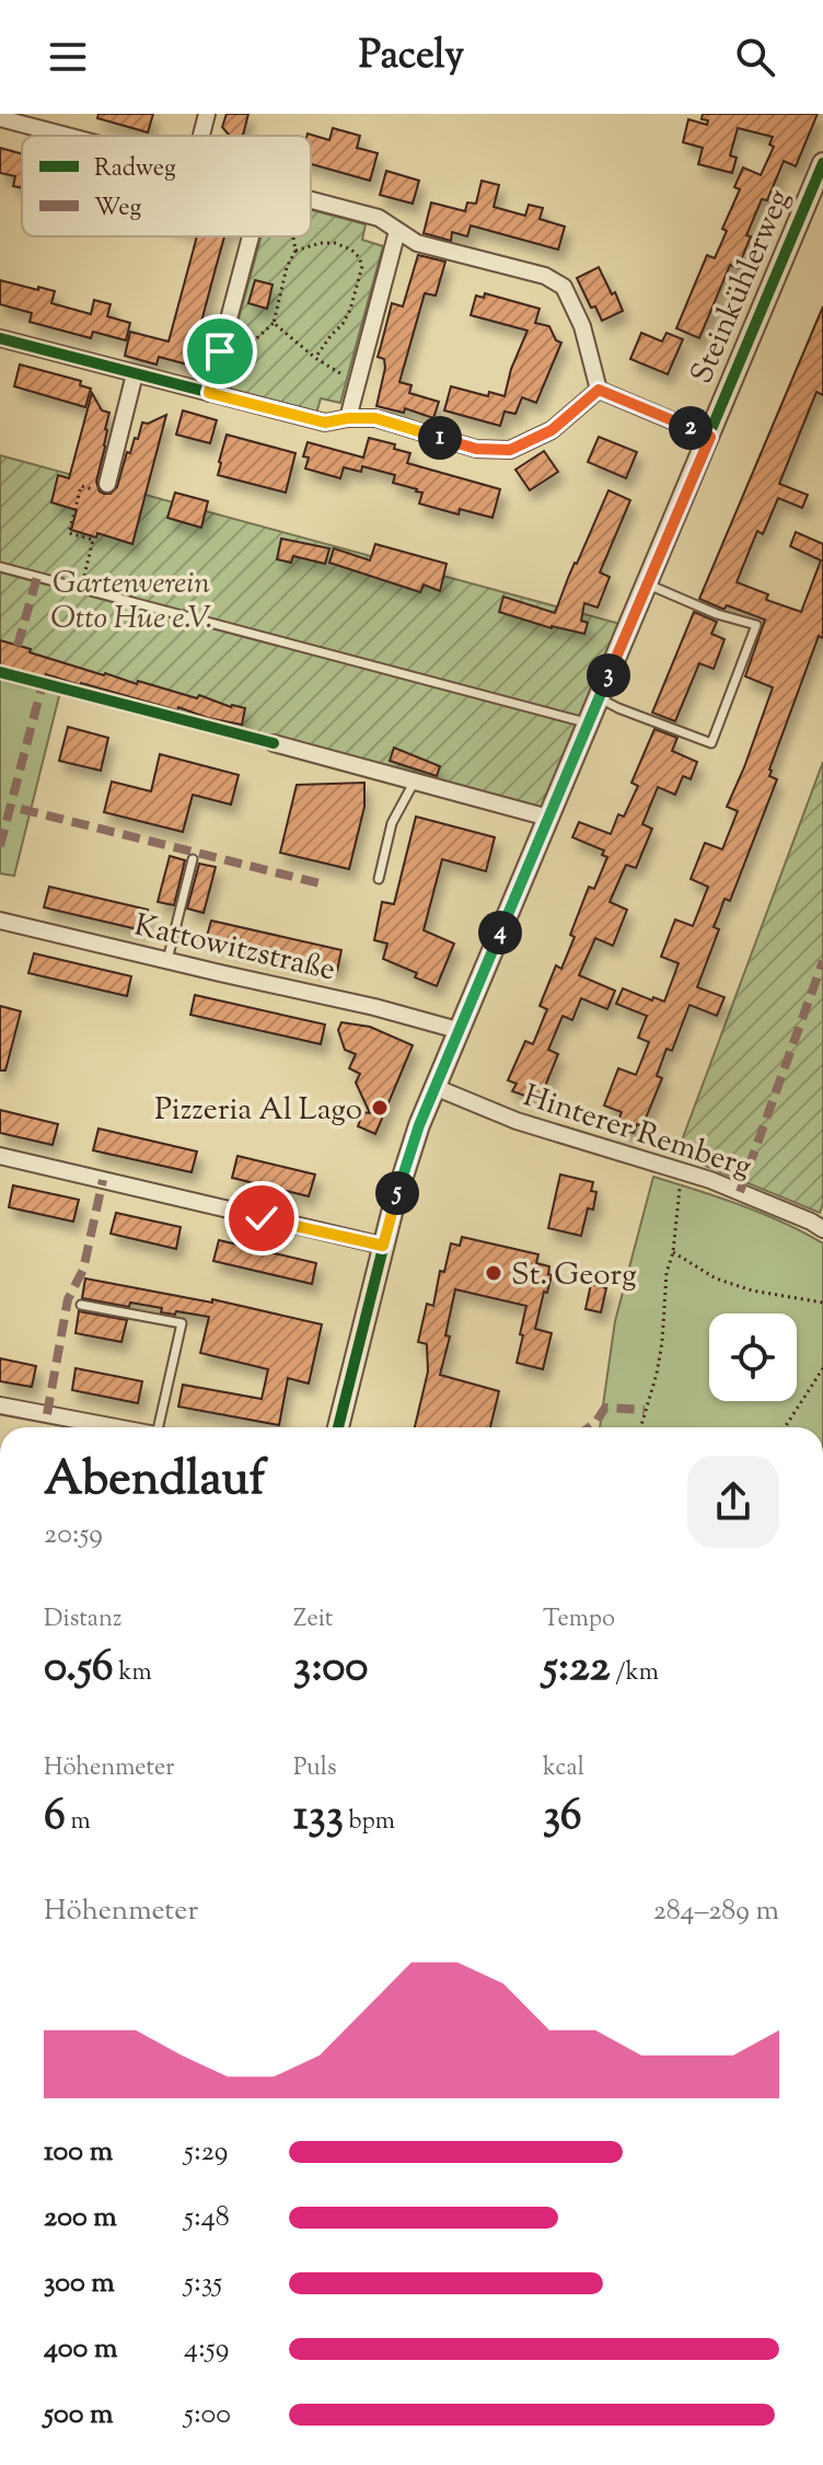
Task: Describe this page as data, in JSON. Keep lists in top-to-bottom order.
{
  "streets": {
    "street": ["Steinkühlerweg", "Kattowitzstraße", "Hinterer Remberg"]
  },
  "crossings": [
    ["Steinkühlerweg", "Kattowitzstraße"],
    ["Steinkühlerweg", "Hinterer Remberg"]
  ],
  "parks": ["Gartenverein Otto Hue e.V."],
  "places": ["Pizzeria Al Lago", "St. Georg"],
  "legend": ["Radweg", "Weg"],
  "page": {
    "header": "Pacely",
    "pins": [
      "2",
      "1",
      "3",
      "4",
      "5"
    ],
    "heading": ["Abendlauf", "20:59"],
    "stats": [
      ["Distanz", "0.56 km"],
      ["Zeit", "3:00"],
      ["Tempo", "5:22 /km"],
      ["Höhenmeter", "6 m"],
      ["Puls", "133 bpm"],
      ["kcal", "36"]
    ],
    "chart": ["Höhenmeter", "284–289 m"],
    "list": [
      {
        "name": "100 m",
        "note": "5:29"
      },
      {
        "name": "200 m",
        "note": "5:48"
      },
      {
        "name": "300 m",
        "note": "5:35"
      },
      {
        "name": "400 m",
        "note": "4:59"
      },
      {
        "name": "500 m",
        "note": "5:00"
      }
    ]
  }
}
